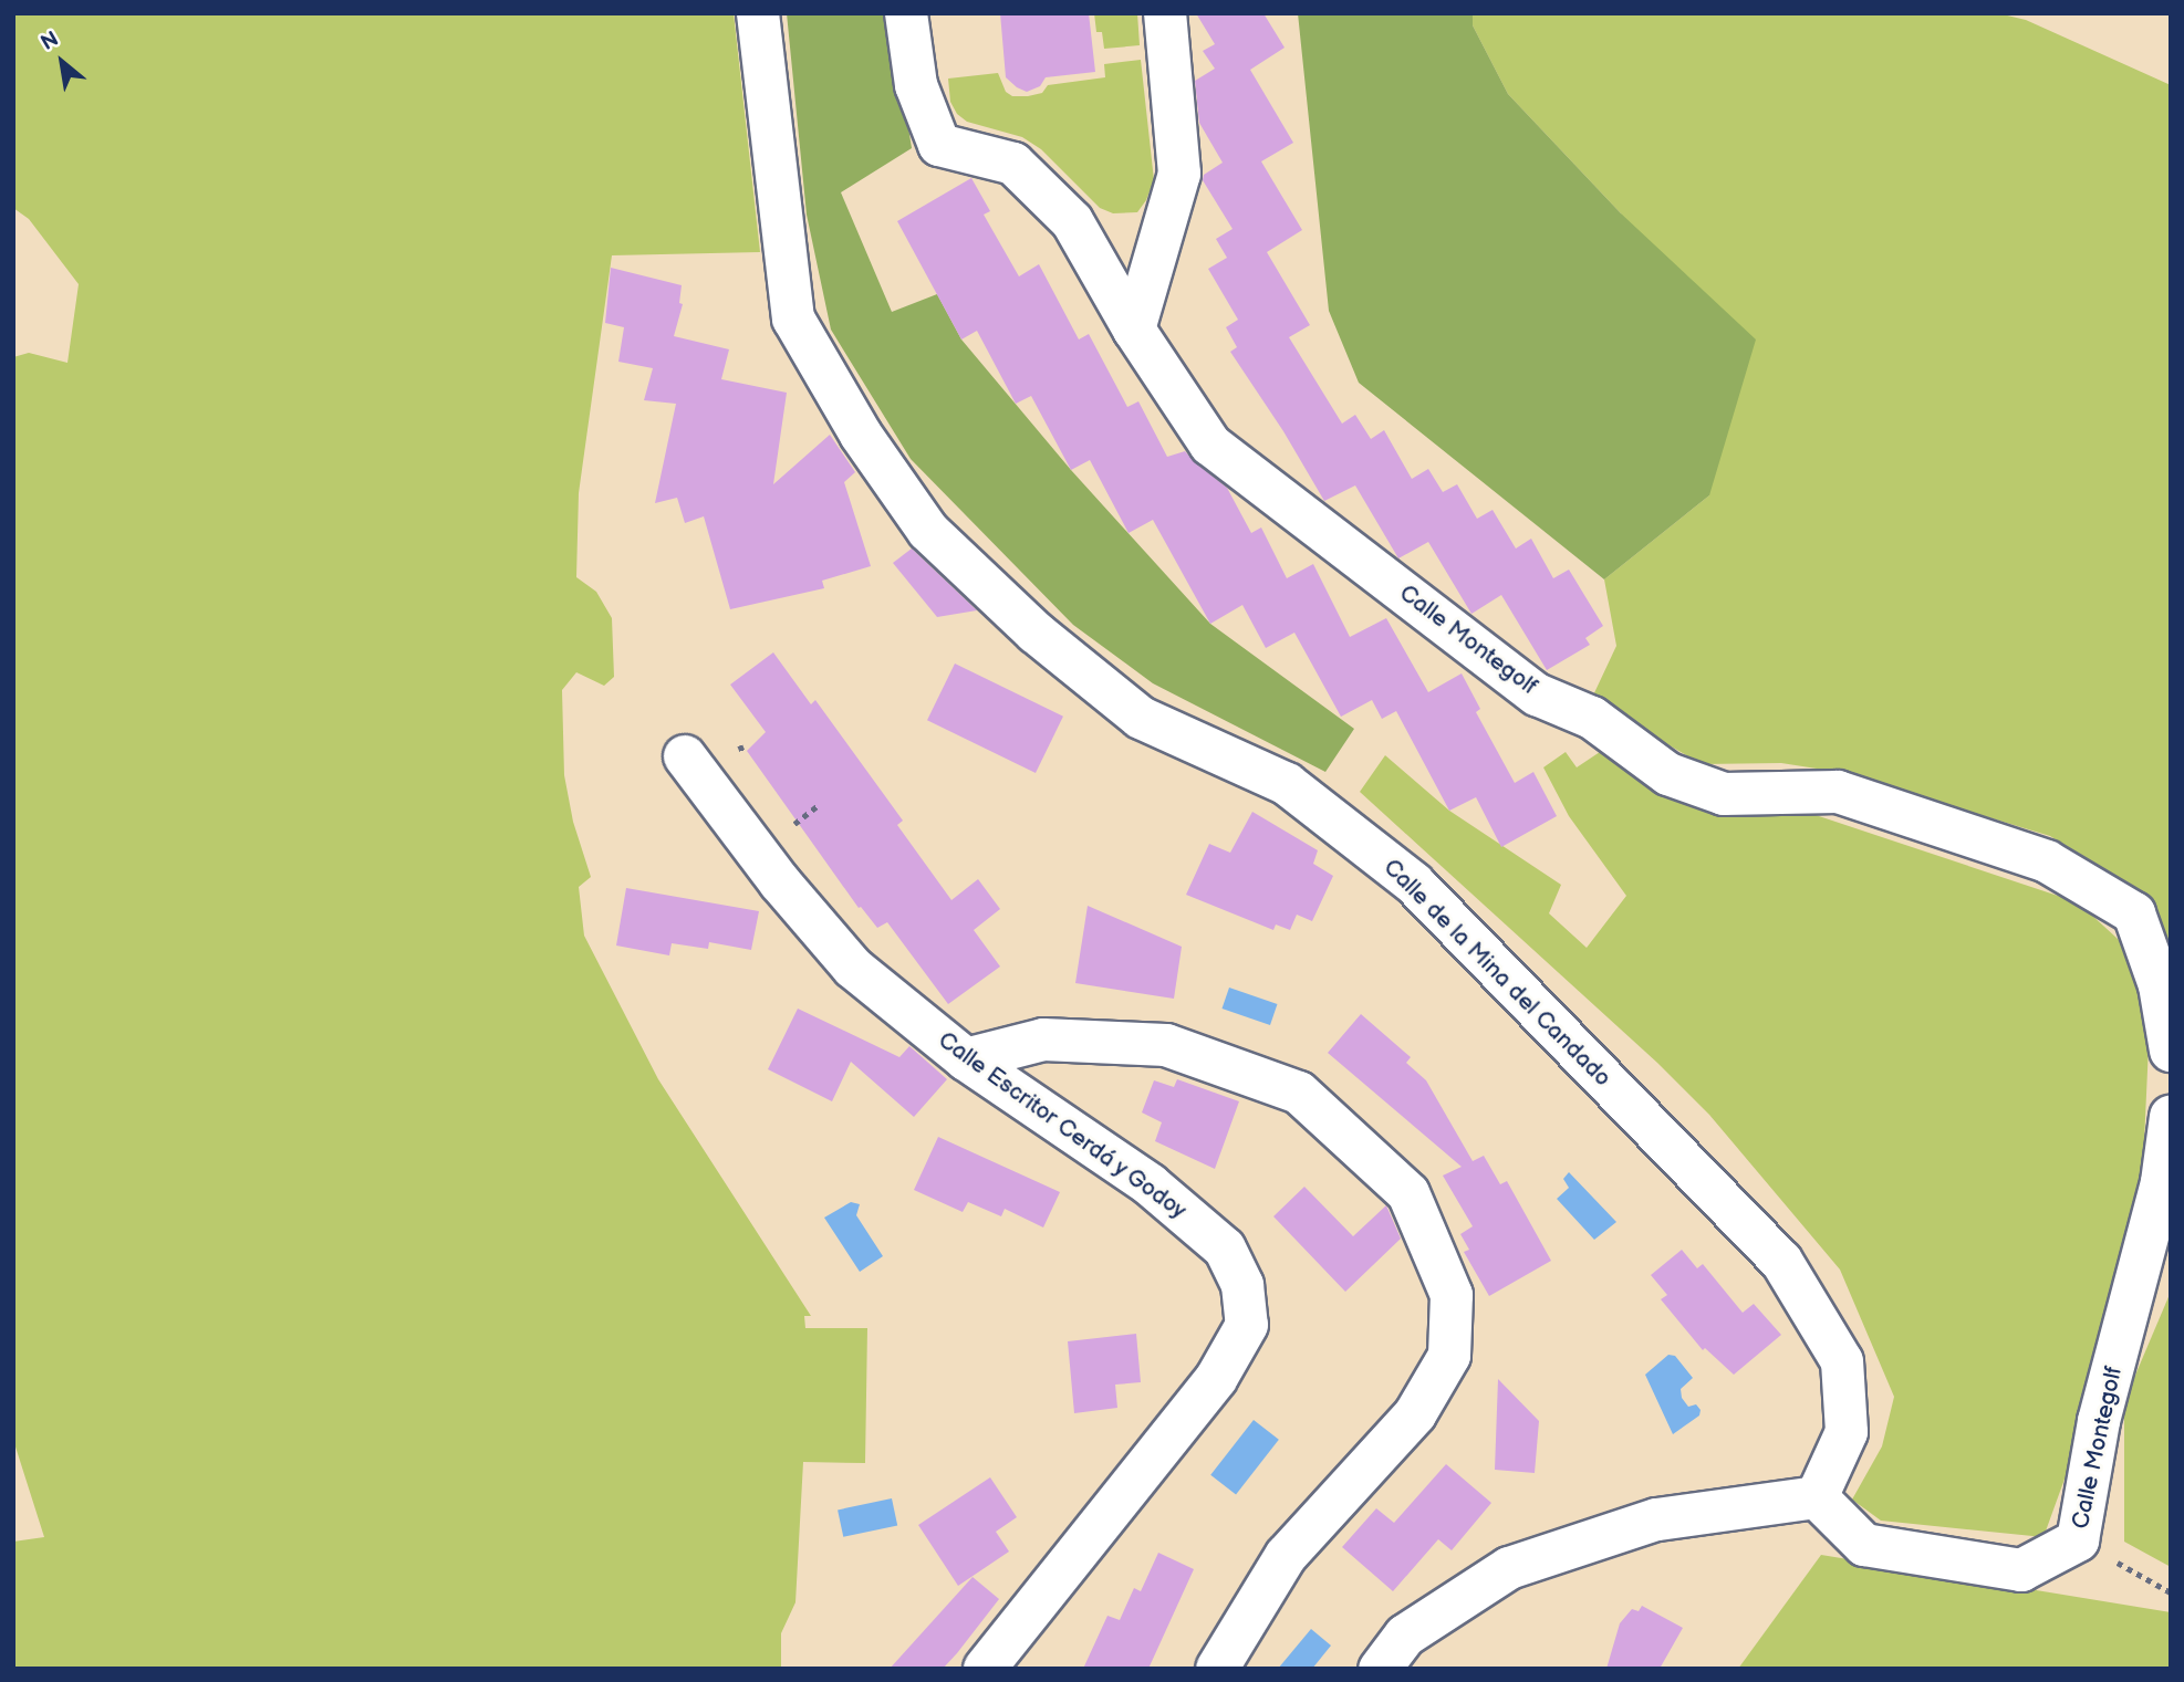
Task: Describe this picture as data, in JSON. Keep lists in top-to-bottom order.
{
  "streets": {
    "street": ["Calle Montegolf", "Calle de la Mina del Candado", "Calle Escritor Cerdá y Godoy"]
  },
  "crossings": [
    ["Calle Montegolf", "Calle de la Mina del Candado"]
  ],
  "north": "top left"
}
